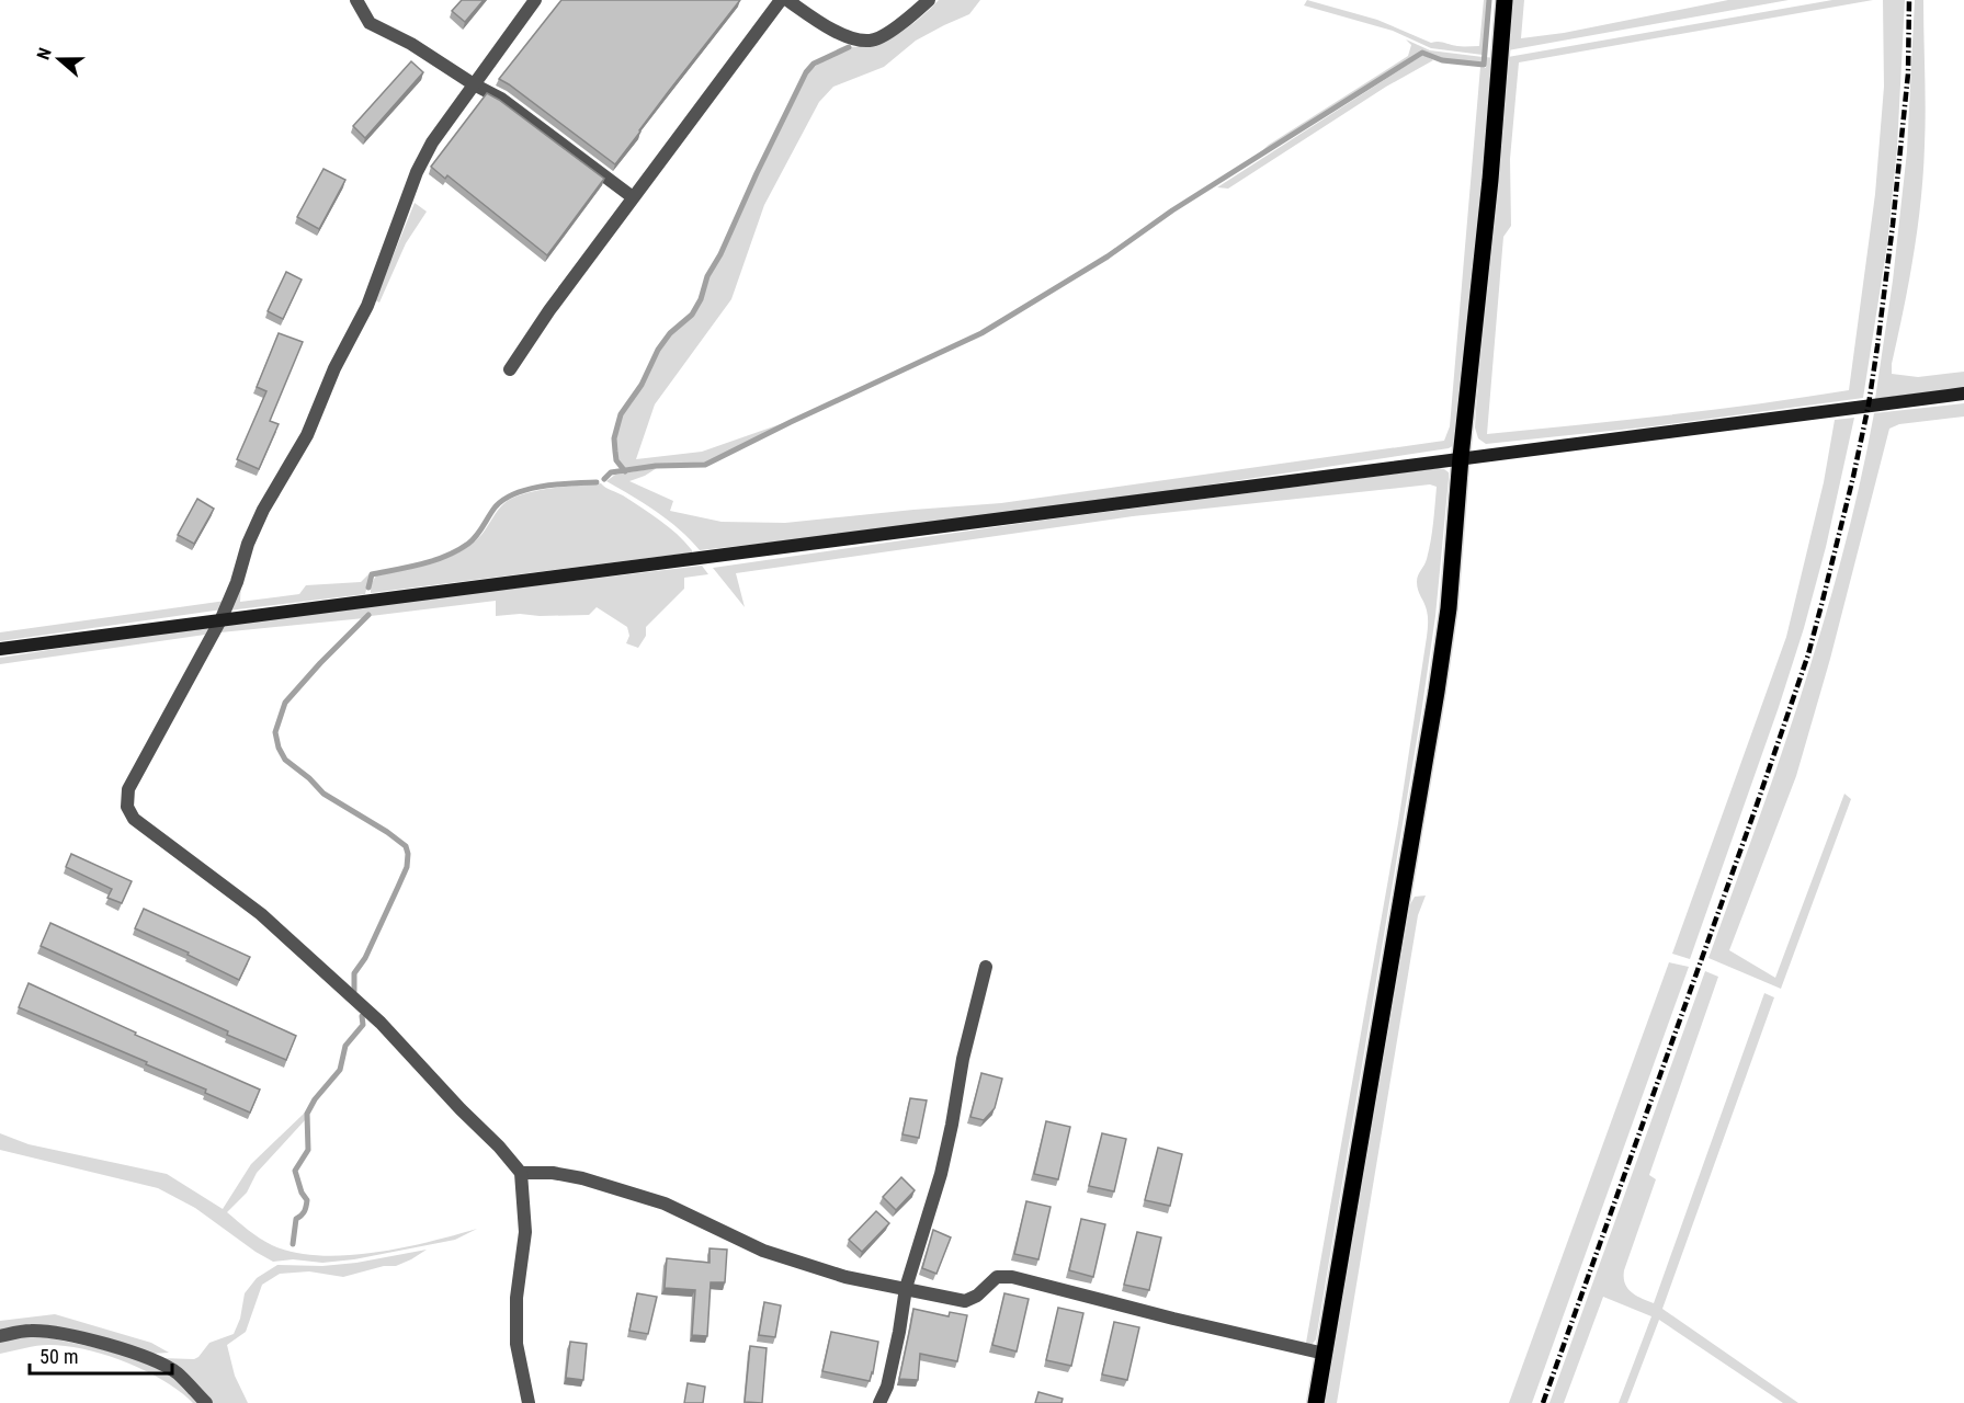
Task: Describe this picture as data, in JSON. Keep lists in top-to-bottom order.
{
  "scale_bar": "50 m",
  "north": "left"
}
